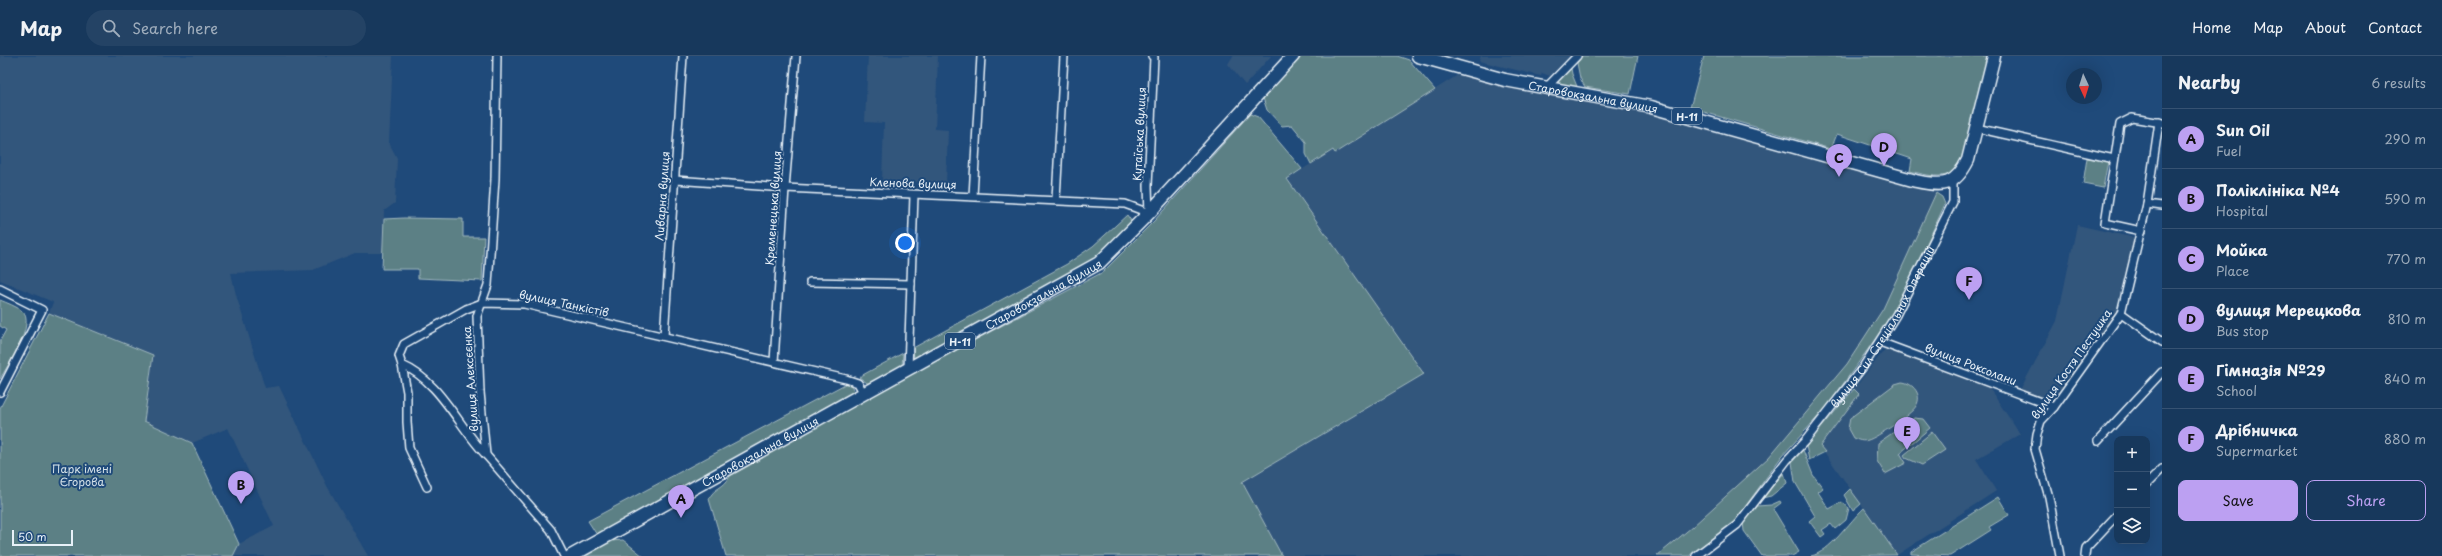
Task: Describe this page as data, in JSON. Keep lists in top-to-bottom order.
{
  "streets": {
    "main road": ["Старовокзальна вулиця", "Н-11"],
    "street": [
      "Кутаїська вулиця",
      "Кленова вулиця",
      "Ливарна вулиця",
      "Кременецька вулиця",
      "вулиця Танкістів",
      "вулиця Сил Спеціальних Операцій",
      "вулиця Роксолани",
      "вулиця Костя Пестушка",
      "вулиця Алексєєнка"
    ]
  },
  "crossings": [
    ["Старовокзальна вулиця", "Кутаїська вулиця"],
    ["Старовокзальна вулиця", "Кленова вулиця"],
    ["Старовокзальна вулиця", "вулиця Танкістів"],
    ["Старовокзальна вулиця", "вулиця Сил Спеціальних Операцій"],
    ["Кутаїська вулиця", "Кленова вулиця"],
    ["Кленова вулиця", "Ливарна вулиця"],
    ["Кленова вулиця", "Кременецька вулиця"],
    ["Ливарна вулиця", "вулиця Танкістів"],
    ["Кременецька вулиця", "вулиця Танкістів"],
    ["вулиця Танкістів", "вулиця Алексєєнка"],
    ["вулиця Сил Спеціальних Операцій", "вулиця Роксолани"],
    ["вулиця Роксолани", "вулиця Костя Пестушка"]
  ],
  "parks": ["Парк імені Єгорова"],
  "scale_bar": "50 m",
  "north": "bottom",
  "page": {
    "header": "Map",
    "search": "Search here",
    "nav": [
      "Home",
      "Map",
      "About",
      "Contact"
    ],
    "heading": ["Nearby", "6 results"],
    "list": [
      {
        "mark": "A",
        "name": "Sun Oil",
        "note": "Fuel",
        "value": "290 m"
      },
      {
        "mark": "B",
        "name": "Поліклініка №4",
        "note": "Hospital",
        "value": "590 m"
      },
      {
        "mark": "C",
        "name": "Мойка",
        "note": "Place",
        "value": "770 m"
      },
      {
        "mark": "D",
        "name": "вулиця Мерецкова",
        "note": "Bus stop",
        "value": "810 m"
      },
      {
        "mark": "E",
        "name": "Гімназія №29",
        "note": "School",
        "value": "840 m"
      },
      {
        "mark": "F",
        "name": "Дрібничка",
        "note": "Supermarket",
        "value": "880 m"
      }
    ],
    "pins": [
      "D",
      "C",
      "F",
      "E",
      "B",
      "A"
    ],
    "map_buttons": ["+", "−"],
    "buttons": ["Save", "Share"],
    "scale": "50 m"
  }
}
